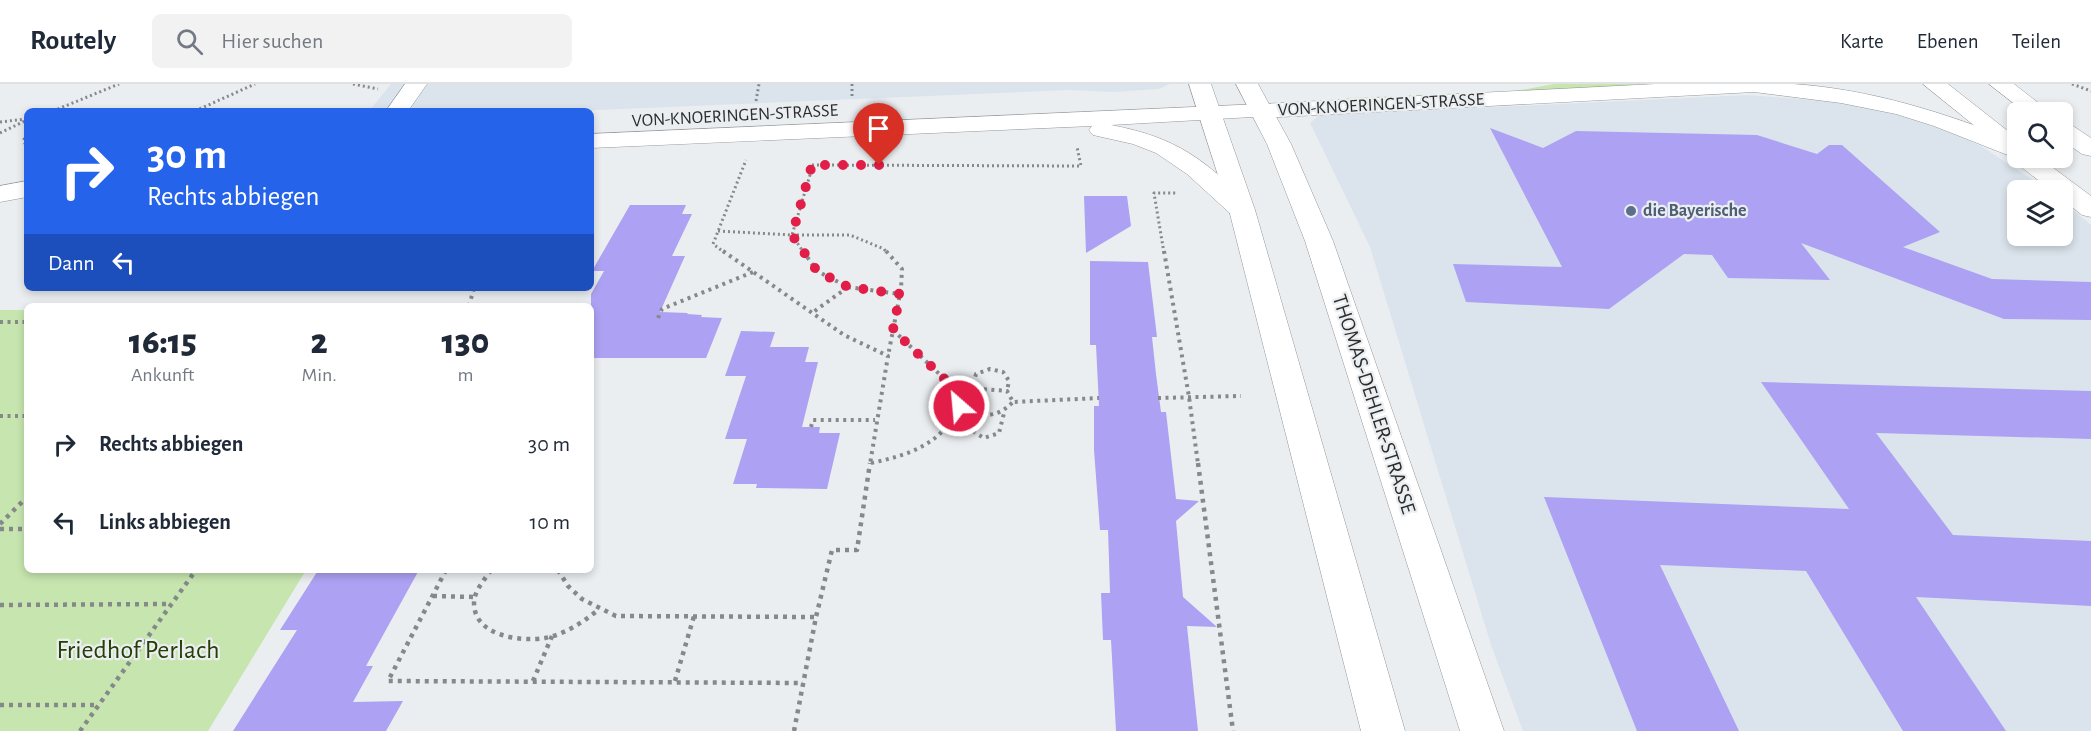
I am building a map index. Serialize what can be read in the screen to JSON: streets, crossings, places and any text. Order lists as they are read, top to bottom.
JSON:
{
  "streets": {
    "street": ["VON-KNOERINGEN-STRASSE", "THOMAS-DEHLER-STRASSE"]
  },
  "crossings": [
    ["VON-KNOERINGEN-STRASSE", "THOMAS-DEHLER-STRASSE"]
  ],
  "parks": ["Friedhof Perlach"],
  "places": ["die Bayerische"],
  "page": {
    "header": "Routely",
    "search": "Hier suchen",
    "nav": ["Karte", "Ebenen", "Teilen"],
    "turn": ["30 m", "Rechts abbiegen"],
    "then": "Dann",
    "eta": [
      "16:15",
      "Ankunft",
      "2",
      "Min.",
      "130",
      "m"
    ],
    "list": [
      {
        "name": "Rechts abbiegen",
        "value": "30 m"
      },
      {
        "name": "Links abbiegen",
        "value": "10 m"
      }
    ]
  }
}
